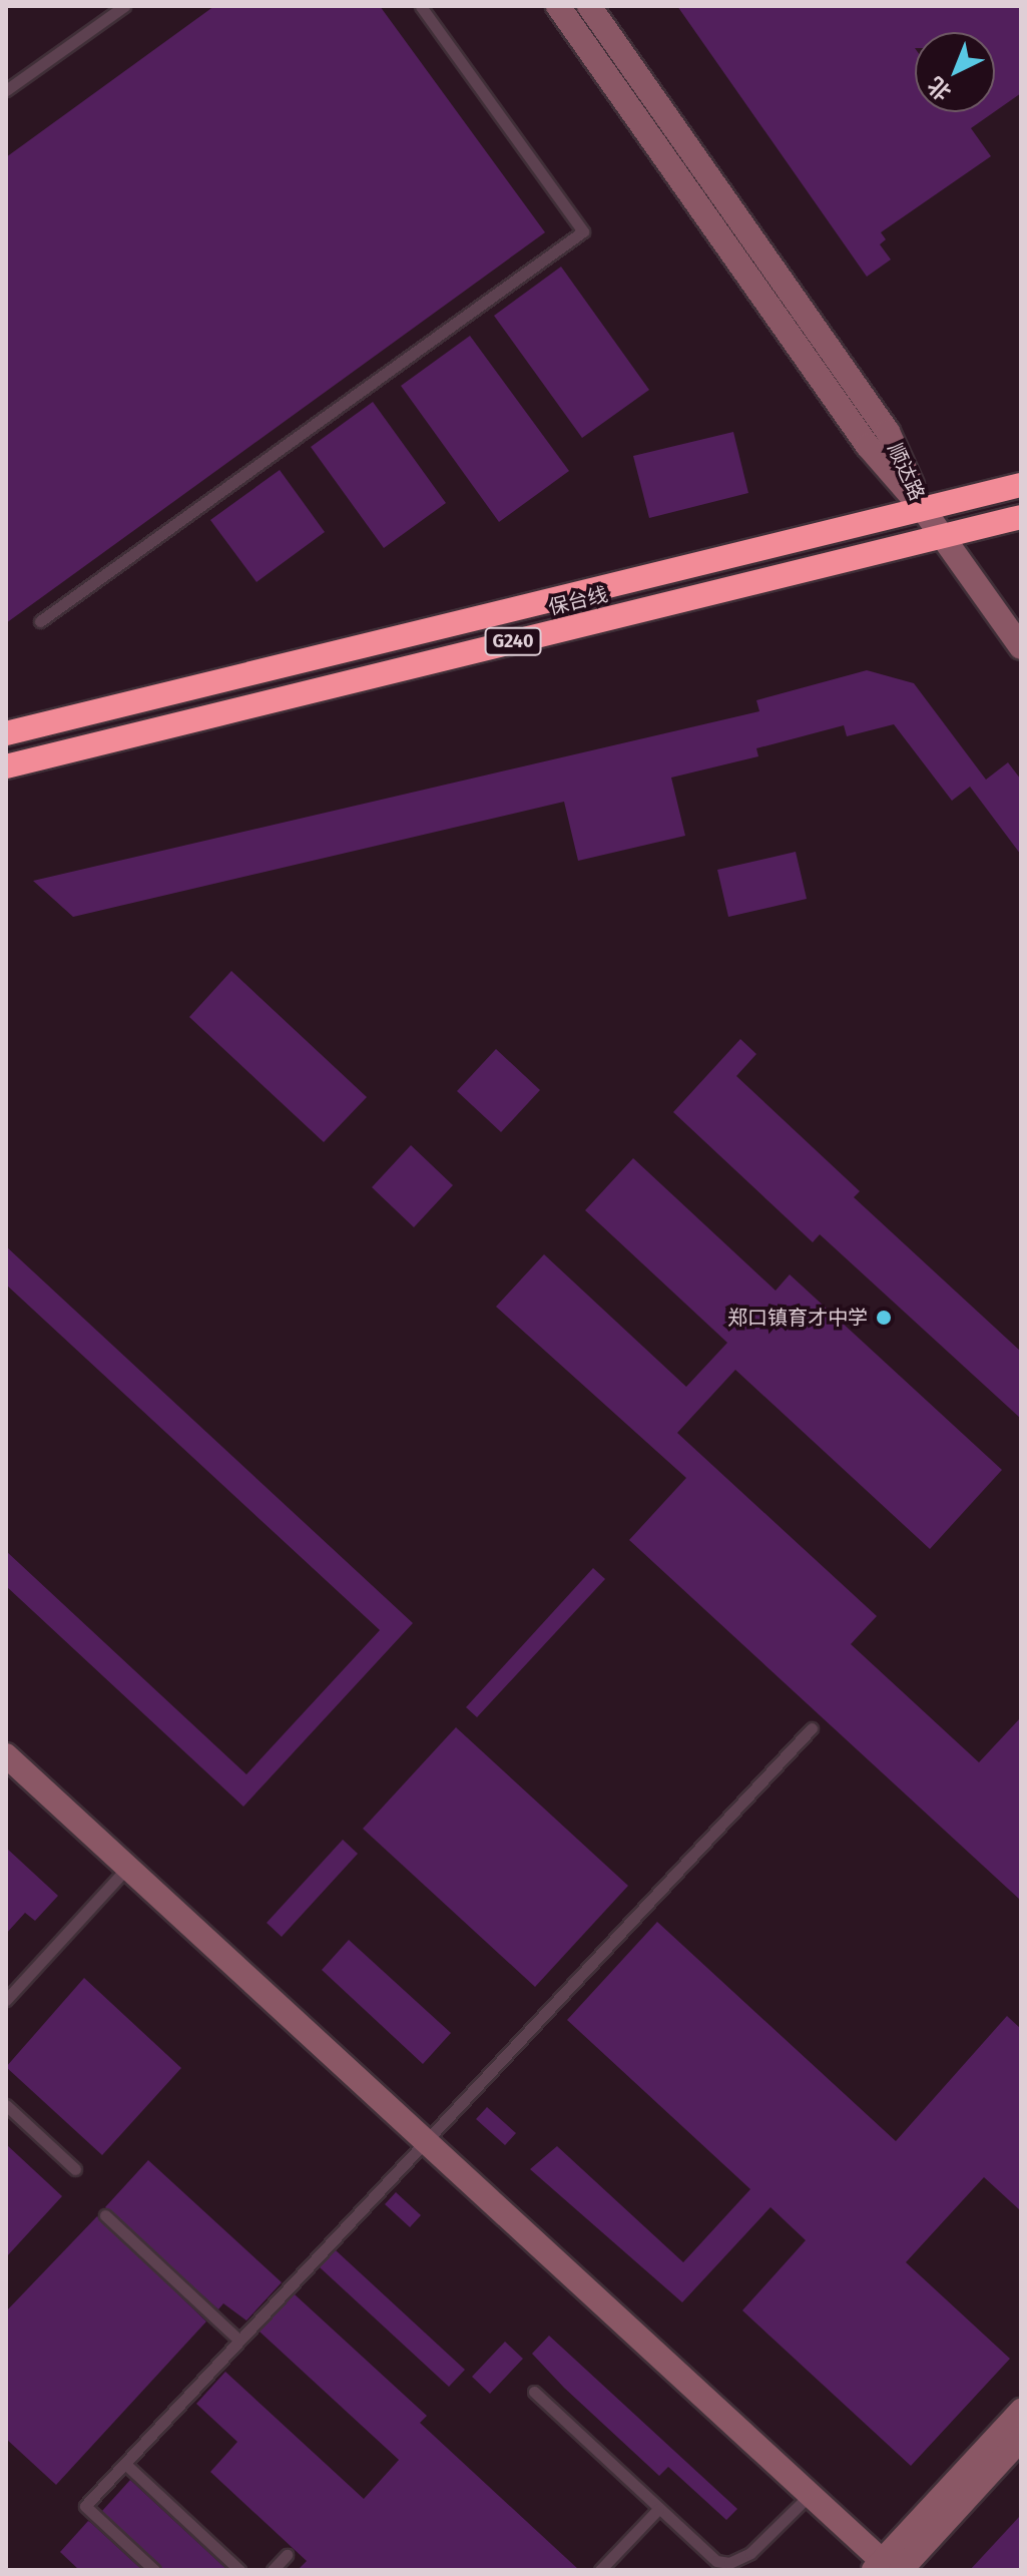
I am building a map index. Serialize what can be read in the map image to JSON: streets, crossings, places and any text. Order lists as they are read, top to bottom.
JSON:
{
  "streets": {
    "highway": ["保台线", "G240"],
    "street": ["顺达路"]
  },
  "crossings": [
    ["顺达路", "保台线"]
  ],
  "places": ["郑口镇育才中学"],
  "north": "bottom left"
}
